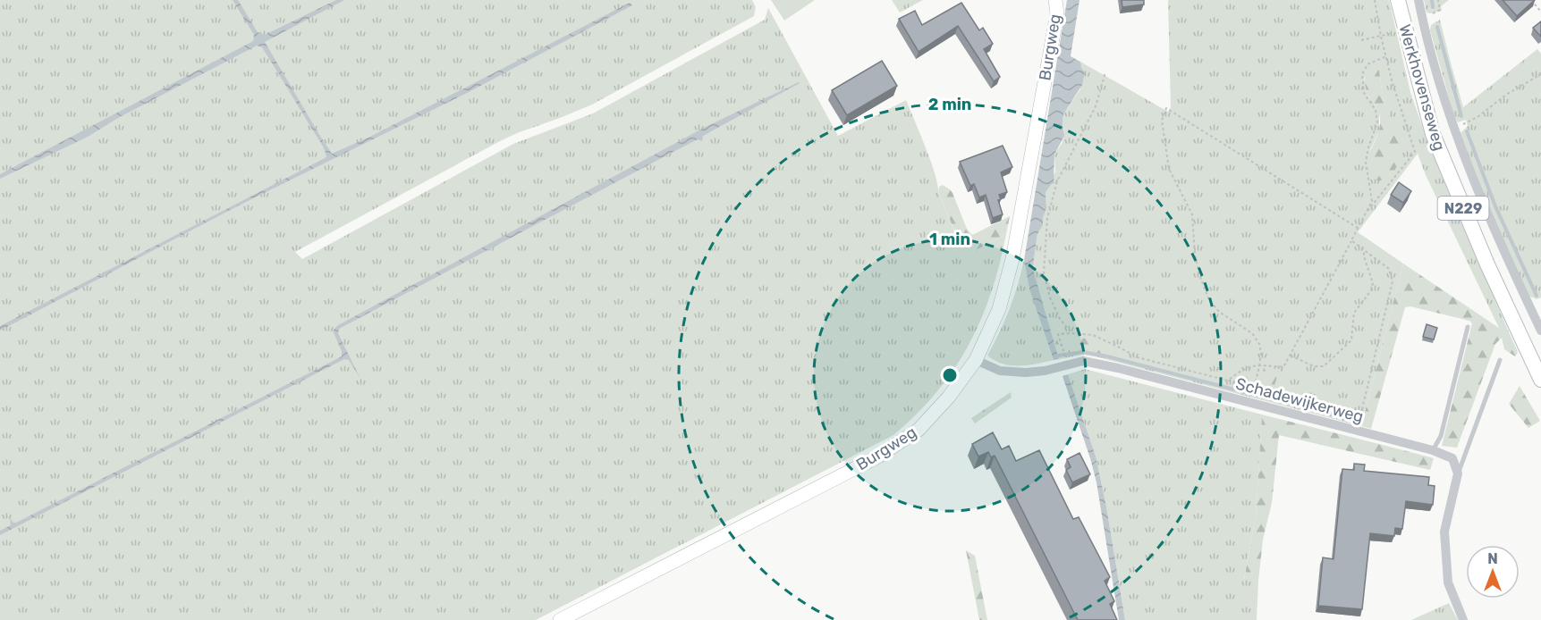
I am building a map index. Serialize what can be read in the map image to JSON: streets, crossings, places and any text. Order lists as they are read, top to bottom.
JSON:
{
  "streets": {
    "main road": ["Burgweg", "Werkhovenseweg", "N229"],
    "street": ["Schadewijkerweg"]
  },
  "crossings": [
    ["Burgweg", "Schadewijkerweg"]
  ],
  "north": "top",
  "rings": ["2 min", "1 min"]
}
